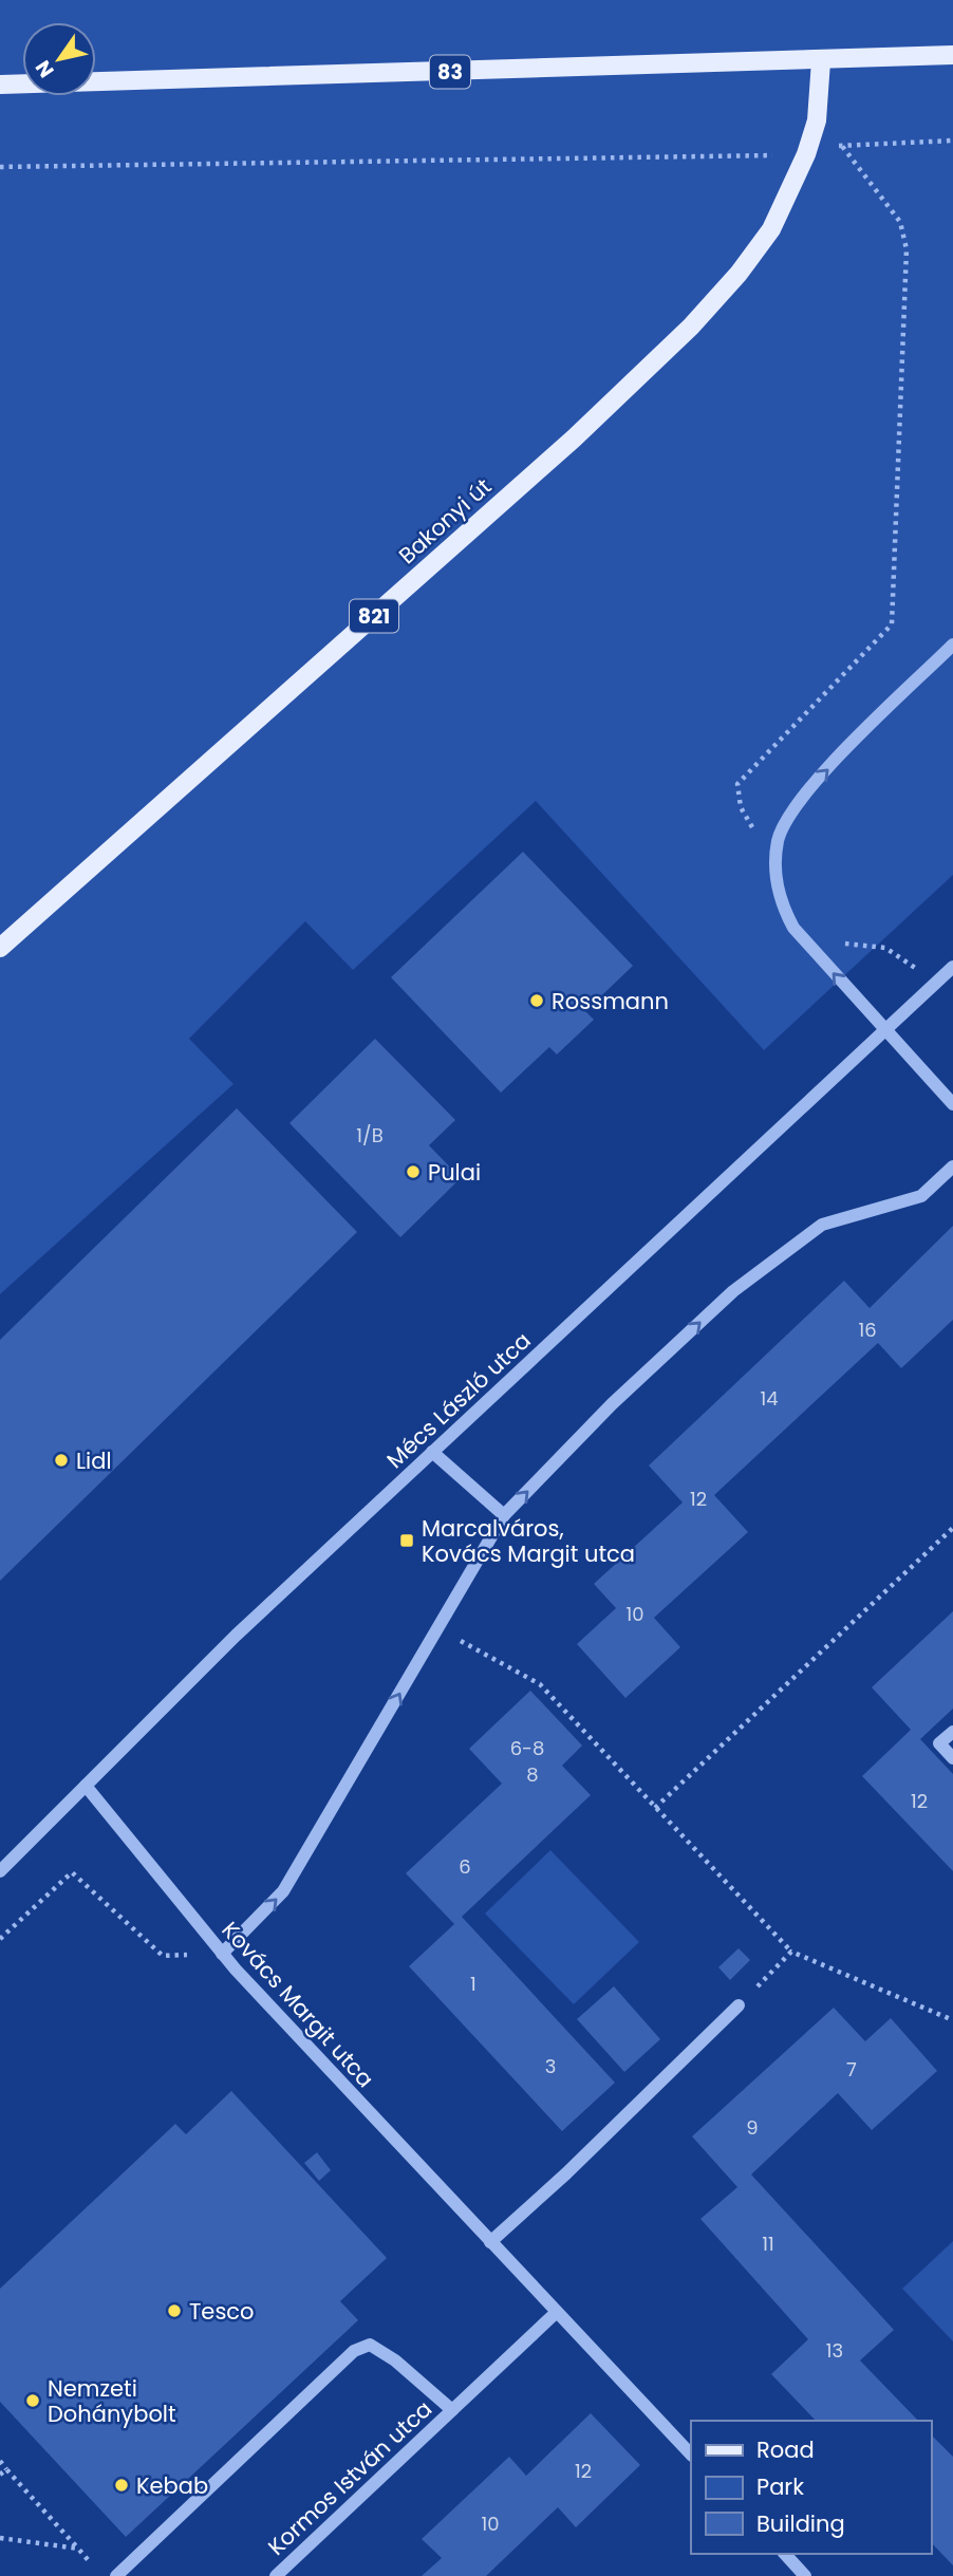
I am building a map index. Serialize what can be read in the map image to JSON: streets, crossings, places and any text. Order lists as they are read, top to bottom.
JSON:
{
  "streets": {
    "main road": ["83", "Bakonyi út", "821"],
    "street": ["Mécs László utca", "Kovács Margit utca", "Kormos István utca"]
  },
  "crossings": [
    ["83", "Bakonyi út"],
    ["Mécs László utca", "Kovács Margit utca"],
    ["Kovács Margit utca", "Kormos István utca"]
  ],
  "places": {
    "other": [
      "Rossmann",
      "Pulai",
      "Lidl",
      "Tesco",
      "Nemzeti Dohánybolt",
      "Kebab"
    ],
    "transit": ["Marcalváros, Kovács Margit utca"]
  },
  "house_numbers": [
    "1/B",
    "16",
    "14",
    "12",
    "10",
    "6-8",
    "8",
    "12",
    "6",
    "1",
    "3",
    "7",
    "9",
    "11",
    "13",
    "12",
    "10"
  ],
  "legend": ["Road", "Park", "Building"],
  "north": "bottom left"
}
